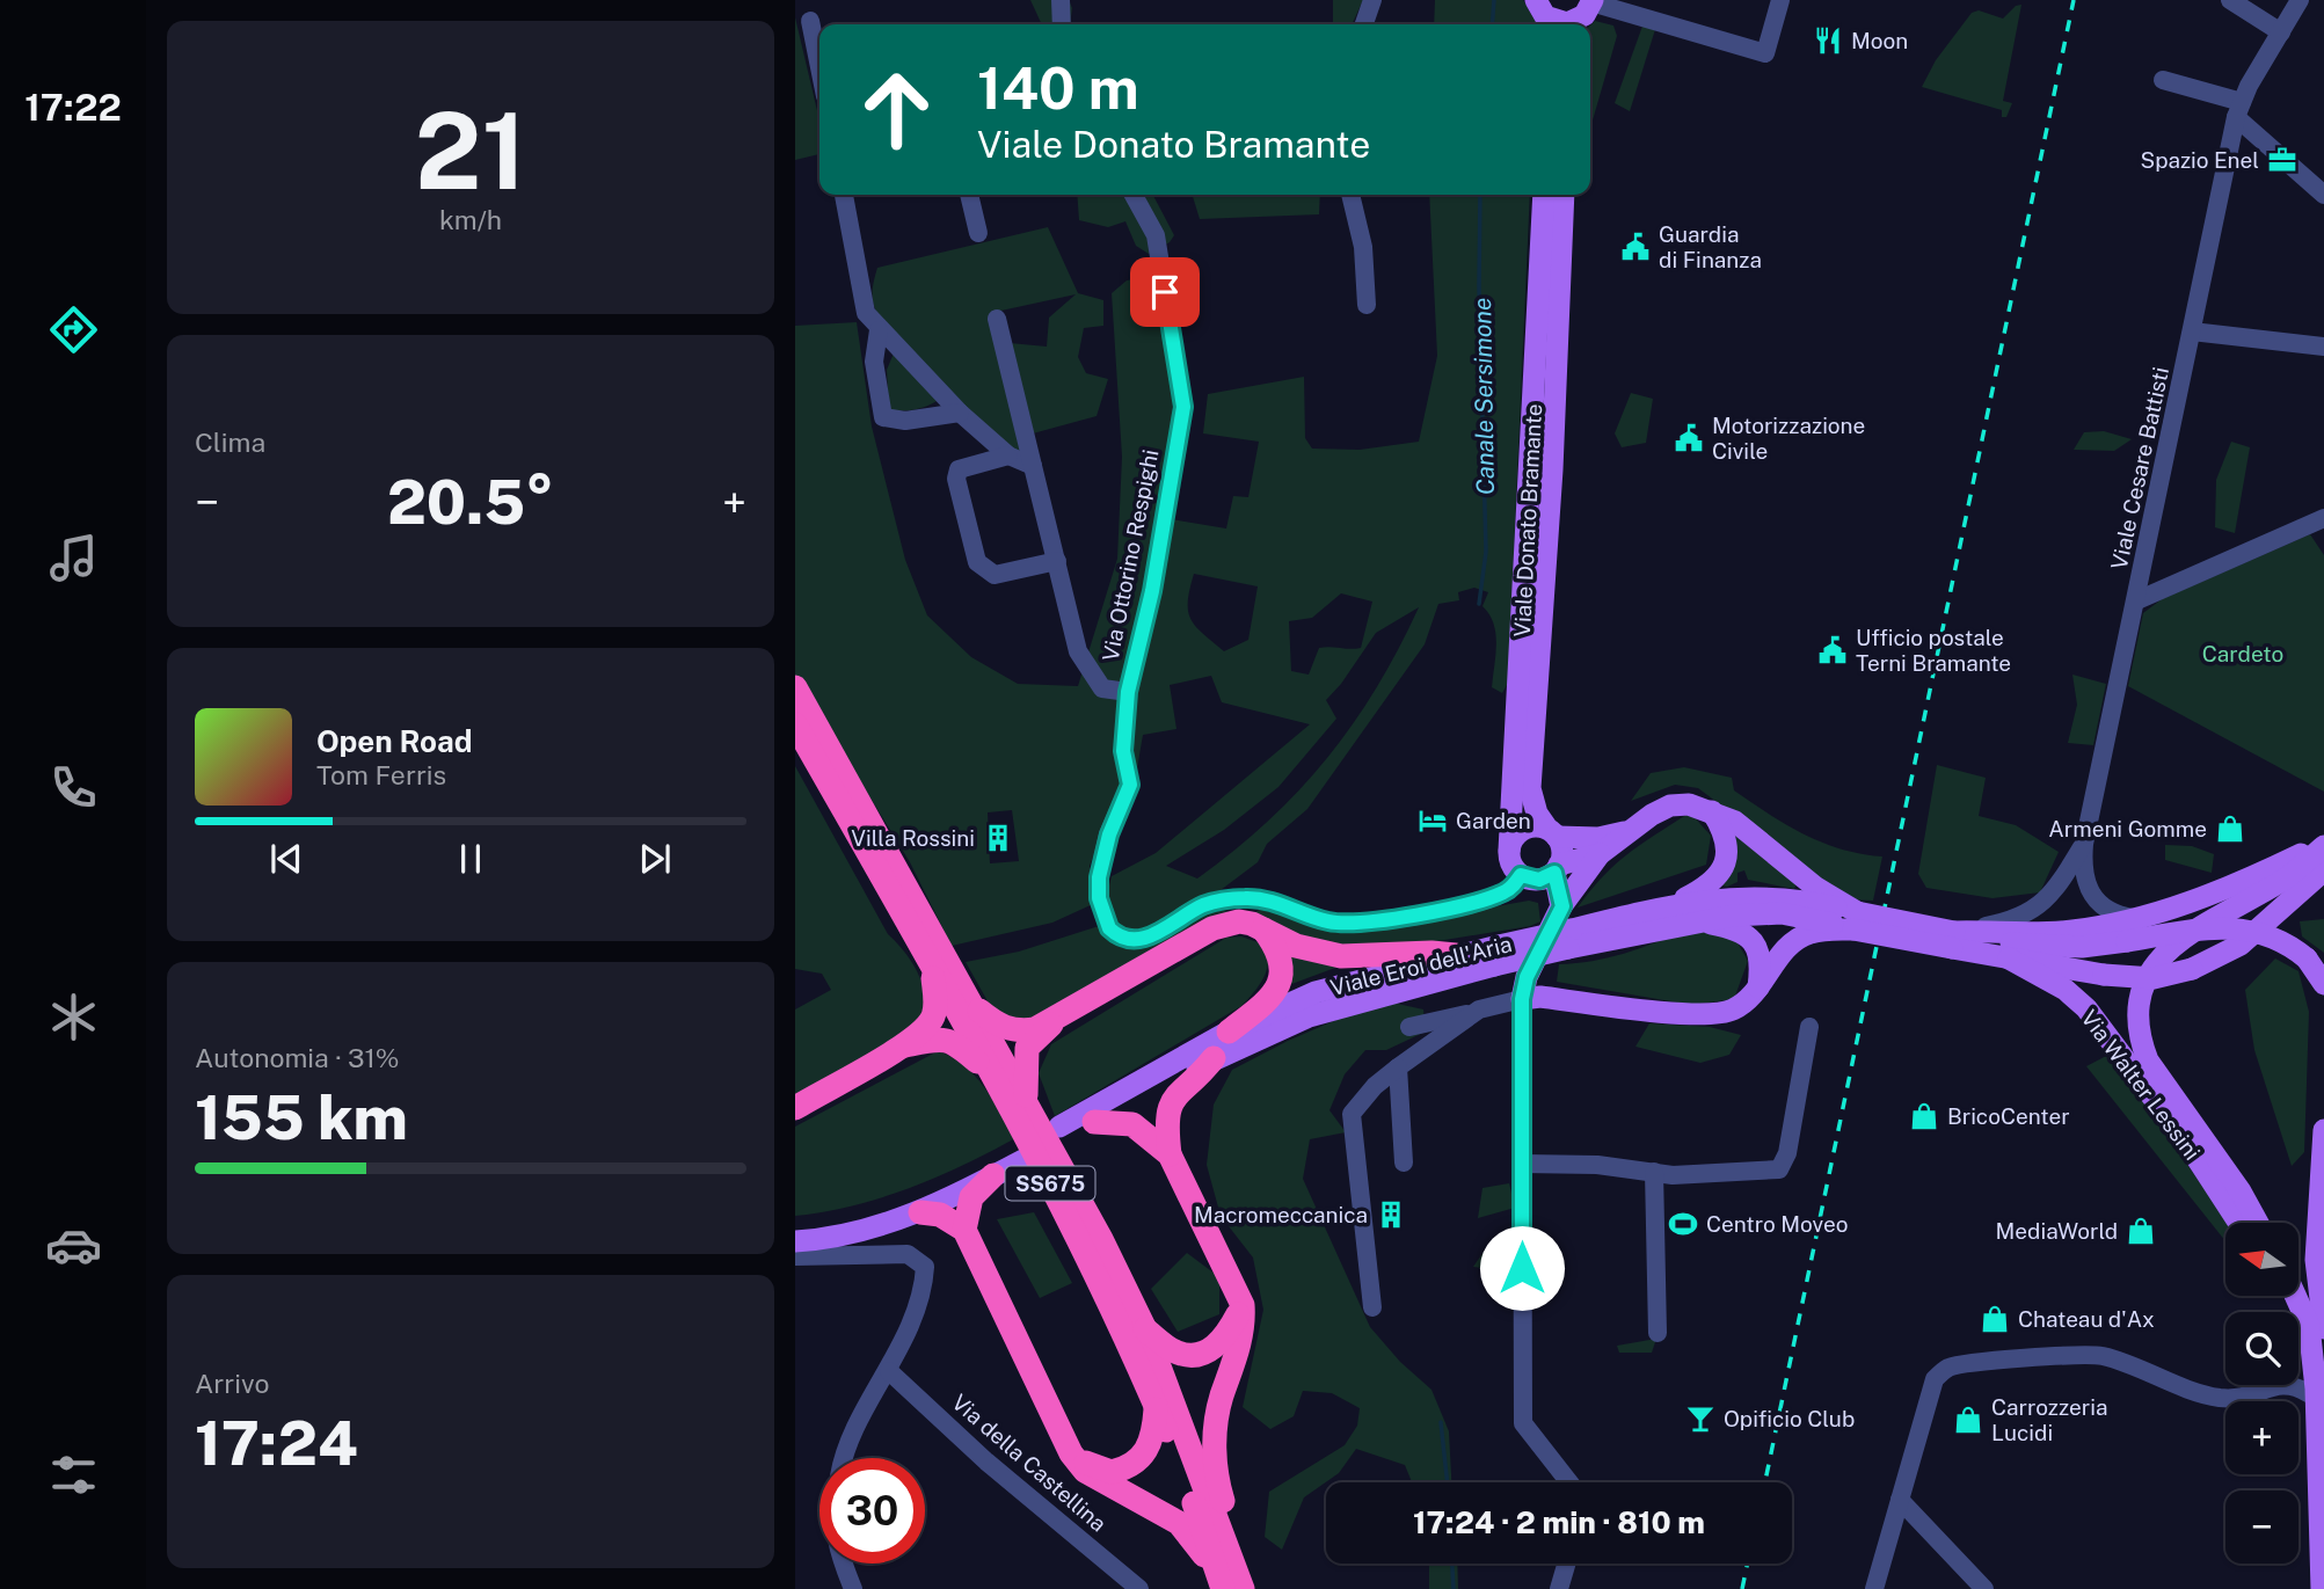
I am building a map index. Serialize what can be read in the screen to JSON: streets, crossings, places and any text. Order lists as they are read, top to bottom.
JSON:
{
  "streets": {
    "highway": ["SS675"],
    "main road": ["Viale Donato Bramante", "Viale Eroi dell'Aria", "Via Walter Lessini"],
    "street": ["Viale Cesare Battisti", "Via Ottorino Respighi", "Via della Castellina"]
  },
  "crossings": [
    ["Viale Cesare Battisti", "Viale Eroi dell'Aria"],
    ["Viale Cesare Battisti", "Via Walter Lessini"],
    ["Viale Donato Bramante", "Via Ottorino Respighi"],
    ["Viale Donato Bramante", "Viale Eroi dell'Aria"],
    ["Viale Eroi dell'Aria", "Via Walter Lessini"]
  ],
  "water": ["Canale Sersimone"],
  "parks": ["Cardeto"],
  "places": {
    "restaurant": ["Moon"],
    "office": ["Spazio Enel"],
    "public building": ["Guardia di Finanza", "Motorizzazione Civile", "Ufficio postale Terni Bramante"],
    "hotel": ["Garden"],
    "shop": [
      "Armeni Gomme",
      "BricoCenter",
      "MediaWorld",
      "Chateau d'Ax",
      "Carrozzeria Lucidi"
    ],
    "building": ["Villa Rossini", "Macromeccanica"],
    "sports": ["Centro Moveo"],
    "bar": ["Opificio Club"]
  },
  "north": "left",
  "page": {
    "tabs": "17:22",
    "tile": [
      ["21", "km/h"],
      "Clima",
      ["Autonomia · 31%", "155 km"],
      ["Arrivo", "17:24"]
    ],
    "turn": ["140 m", "Viale Donato Bramante"],
    "heat": ["−", "20.5°", "+"],
    "song": ["Open Road", "Tom Ferris"],
    "map_buttons": ["+", "−"],
    "limit": "30",
    "trip": "17:24 · 2 min · 810 m"
  }
}
